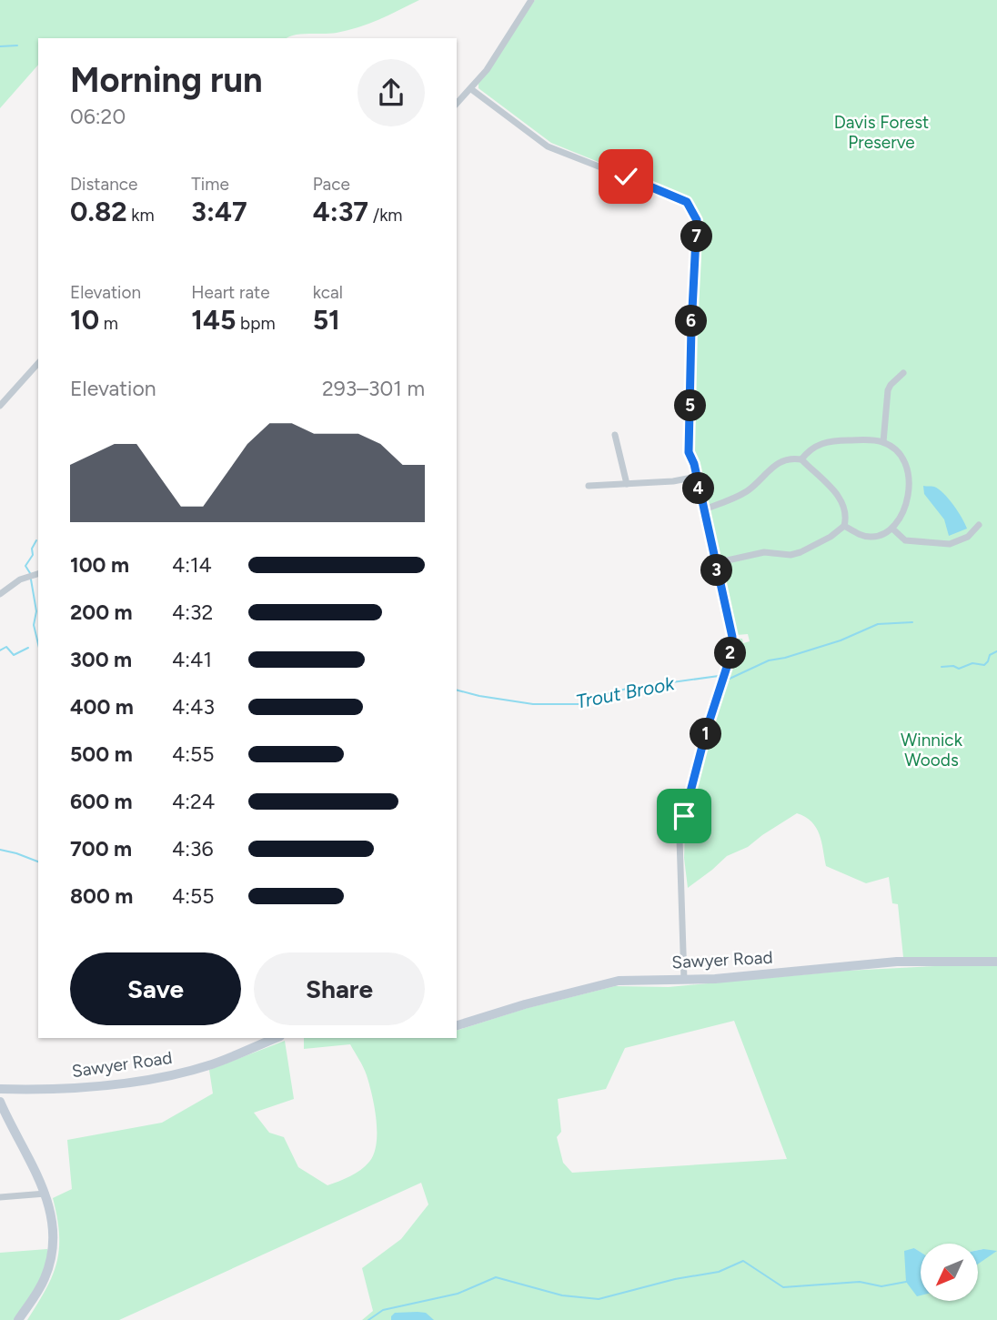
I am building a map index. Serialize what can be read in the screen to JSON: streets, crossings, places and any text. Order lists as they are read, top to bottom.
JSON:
{
  "streets": {
    "street": ["Sawyer Road"]
  },
  "water": ["Trout Brook"],
  "parks": ["Davis Forest Preserve", "Winnick Woods"],
  "north": "bottom left",
  "page": {
    "heading": ["Morning run", "06:20"],
    "stats": [
      ["Distance", "0.82 km"],
      ["Time", "3:47"],
      ["Pace", "4:37 /km"],
      ["Elevation", "10 m"],
      ["Heart rate", "145 bpm"],
      ["kcal", "51"]
    ],
    "pins": [
      "7",
      "6",
      "5",
      "4",
      "3",
      "2",
      "1"
    ],
    "chart": ["Elevation", "293–301 m"],
    "list": [
      {
        "name": "100 m",
        "note": "4:14"
      },
      {
        "name": "200 m",
        "note": "4:32"
      },
      {
        "name": "300 m",
        "note": "4:41"
      },
      {
        "name": "400 m",
        "note": "4:43"
      },
      {
        "name": "500 m",
        "note": "4:55"
      },
      {
        "name": "600 m",
        "note": "4:24"
      },
      {
        "name": "700 m",
        "note": "4:36"
      },
      {
        "name": "800 m",
        "note": "4:55"
      }
    ],
    "buttons": ["Save", "Share"]
  }
}
